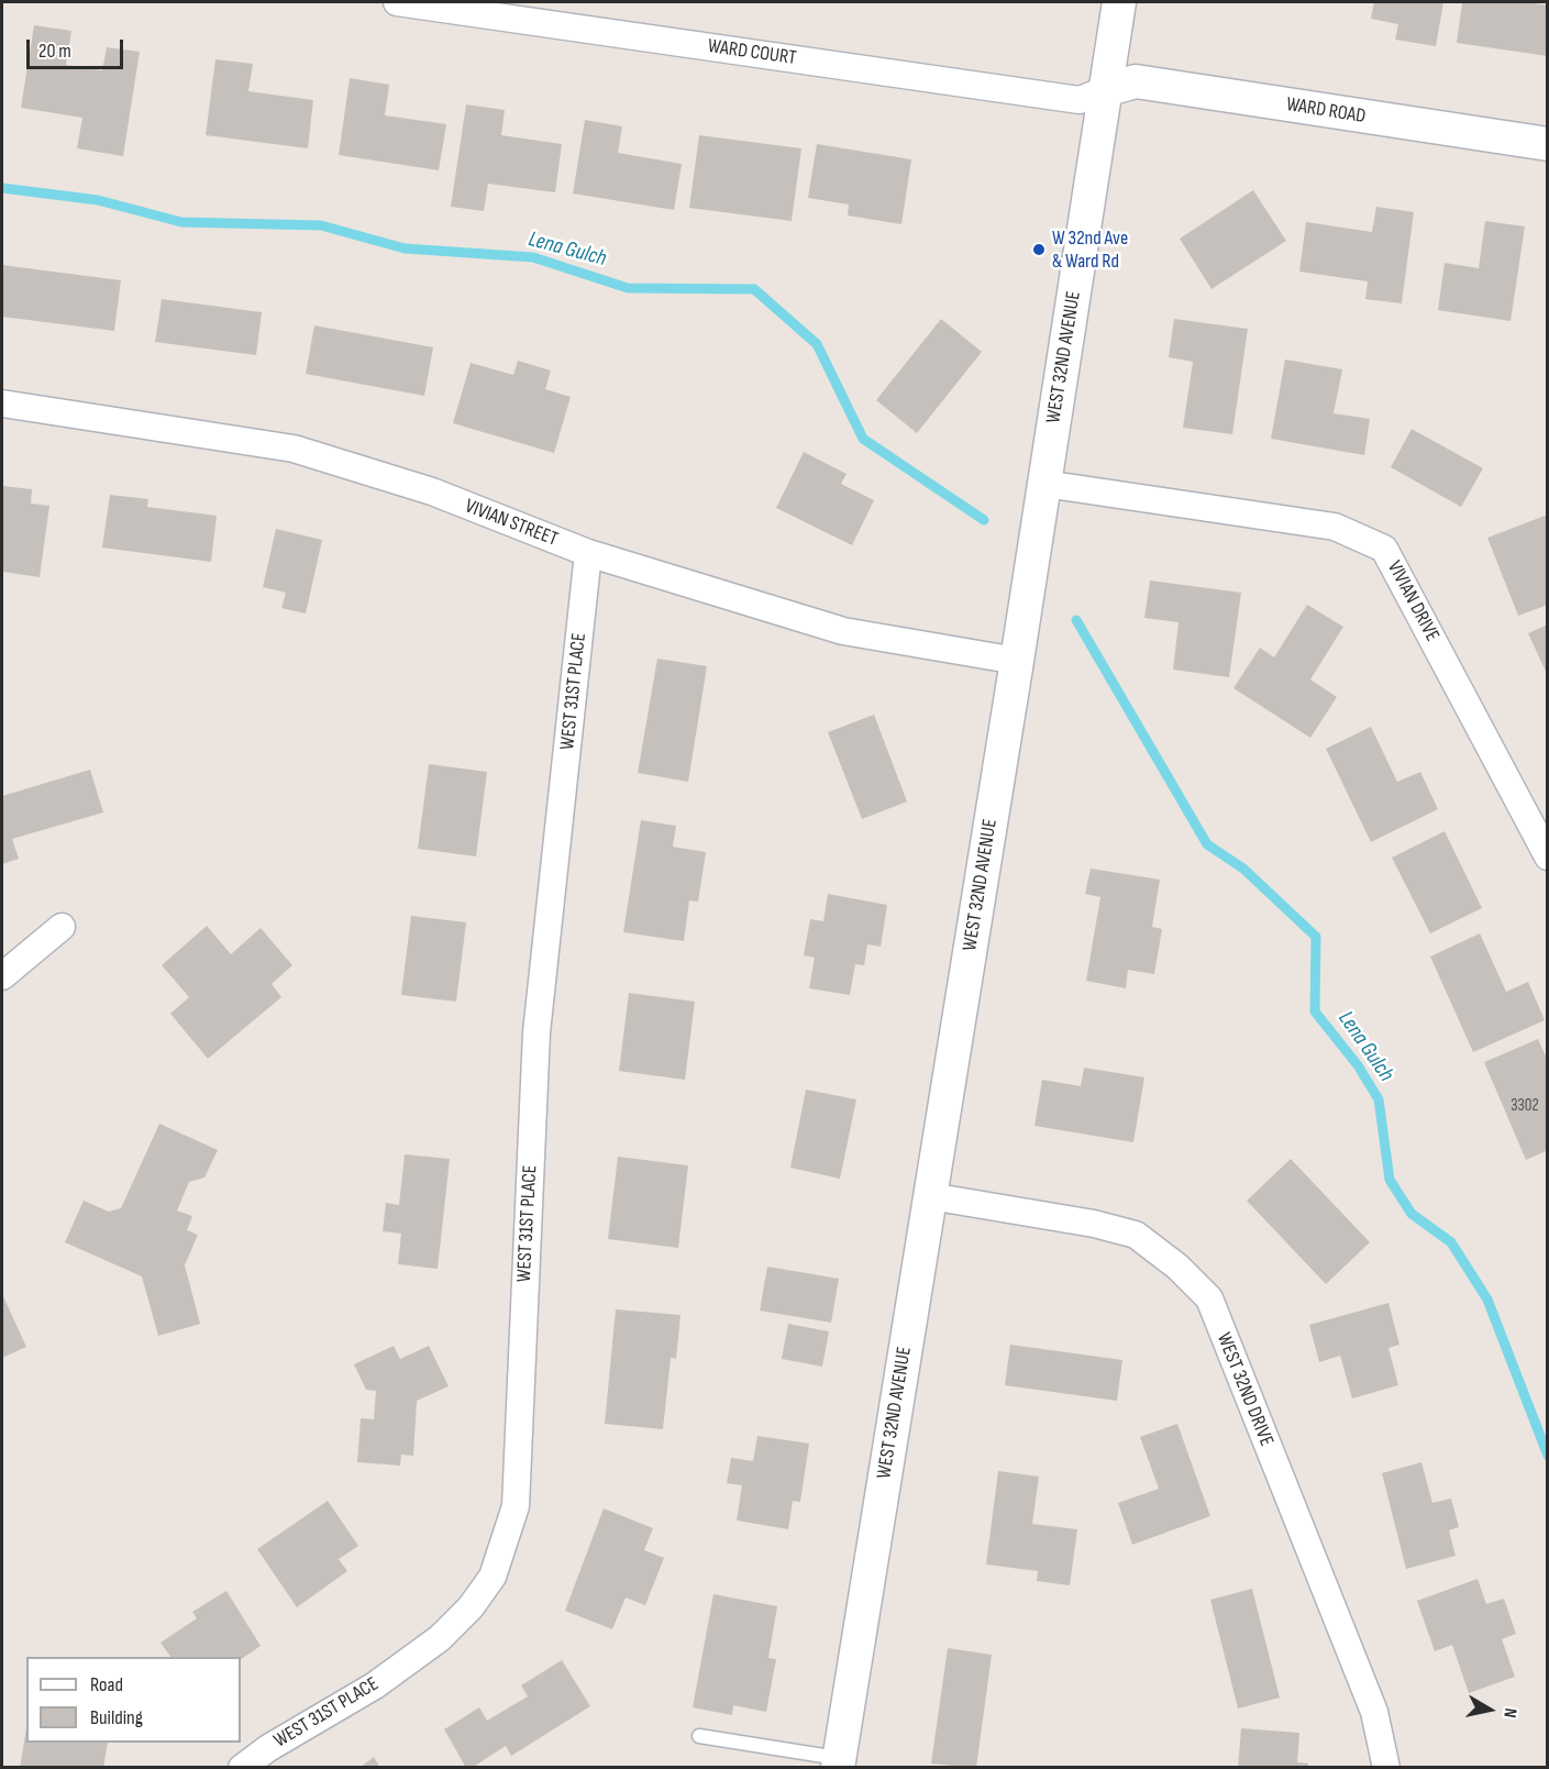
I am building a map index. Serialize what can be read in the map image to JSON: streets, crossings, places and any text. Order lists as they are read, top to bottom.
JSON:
{
  "streets": {
    "street": [
      "WARD COURT",
      "WARD ROAD",
      "WEST 32ND AVENUE",
      "VIVIAN STREET",
      "VIVIAN DRIVE",
      "WEST 31ST PLACE",
      "WEST 32ND DRIVE"
    ]
  },
  "crossings": [
    ["WARD COURT", "WARD ROAD"],
    ["WARD COURT", "WEST 32ND AVENUE"],
    ["WARD ROAD", "WEST 32ND AVENUE"],
    ["WEST 32ND AVENUE", "VIVIAN STREET"],
    ["WEST 32ND AVENUE", "VIVIAN DRIVE"],
    ["WEST 32ND AVENUE", "WEST 32ND DRIVE"],
    ["VIVIAN STREET", "WEST 31ST PLACE"]
  ],
  "water": ["Lena Gulch"],
  "places": ["W 32nd Ave & Ward Rd"],
  "house_numbers": ["3302"],
  "legend": ["Road", "Building"],
  "scale_bar": "20 m",
  "north": "right"
}
